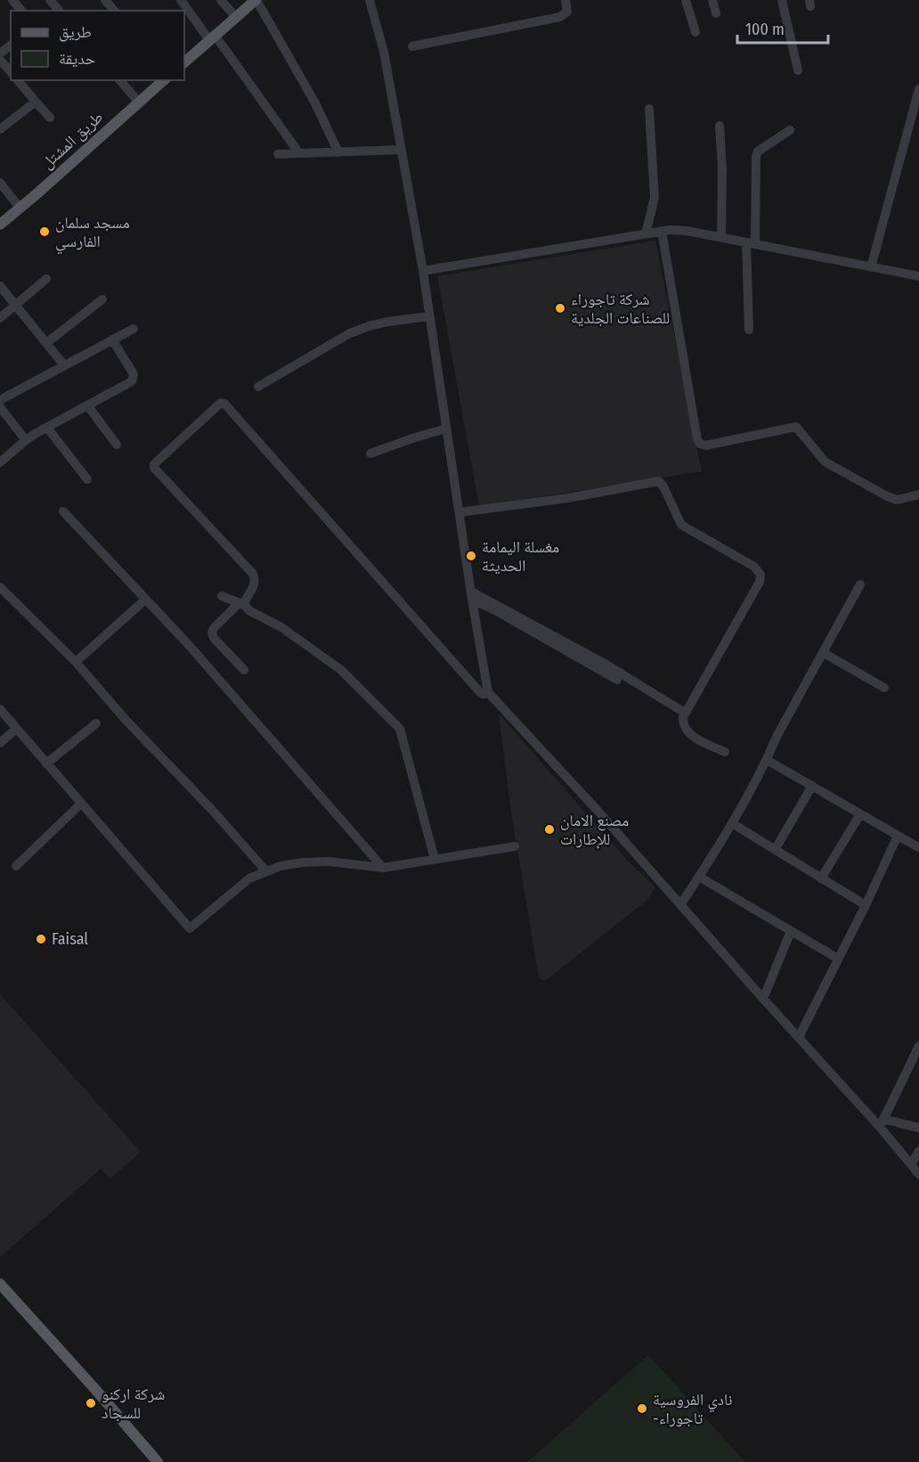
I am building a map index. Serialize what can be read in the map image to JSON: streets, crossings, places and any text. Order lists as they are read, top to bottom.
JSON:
{
  "streets": {
    "main road": ["طريق المشتل"]
  },
  "places": [
    "مسجد سلمان الفارسي",
    "شركة تاجوراء للصناعات الجلدية",
    "مغسلة اليمامة الحديثة",
    "مصنع الامان للإطارات",
    "Faisal",
    "شركة اركنو للسجاد",
    "نادي الفروسية -تاجوراء"
  ],
  "legend": ["طريق", "حديقة"],
  "scale_bar": "100 m"
}
